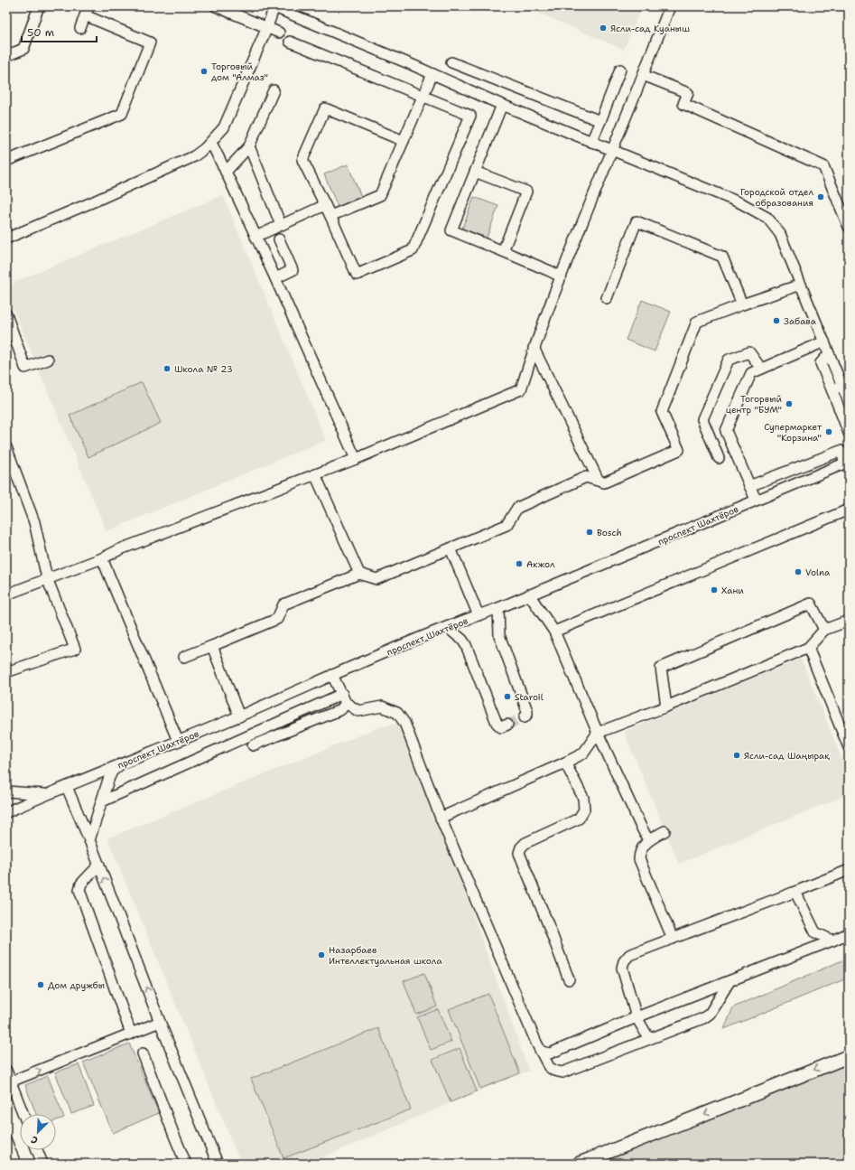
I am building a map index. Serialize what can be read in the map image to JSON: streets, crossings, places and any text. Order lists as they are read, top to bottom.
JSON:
{
  "streets": {
    "street": ["проспект Шахтёров"]
  },
  "places": [
    "Ясли-сад Куаныш",
    "Торговый дом \"Алмаз\"",
    "Городской отдел образования",
    "Забава",
    "Школа № 23",
    "Тогорвый центр \"БУМ\"",
    "Супермаркет \"Корзина\"",
    "Bosch",
    "Акжол",
    "Volna",
    "Хани",
    "Staroil",
    "Ясли-сад Шаңырақ",
    "Назарбаев Интеллектуальная школа",
    "Дом дружбы"
  ],
  "scale_bar": "50 m",
  "north": "bottom left"
}
